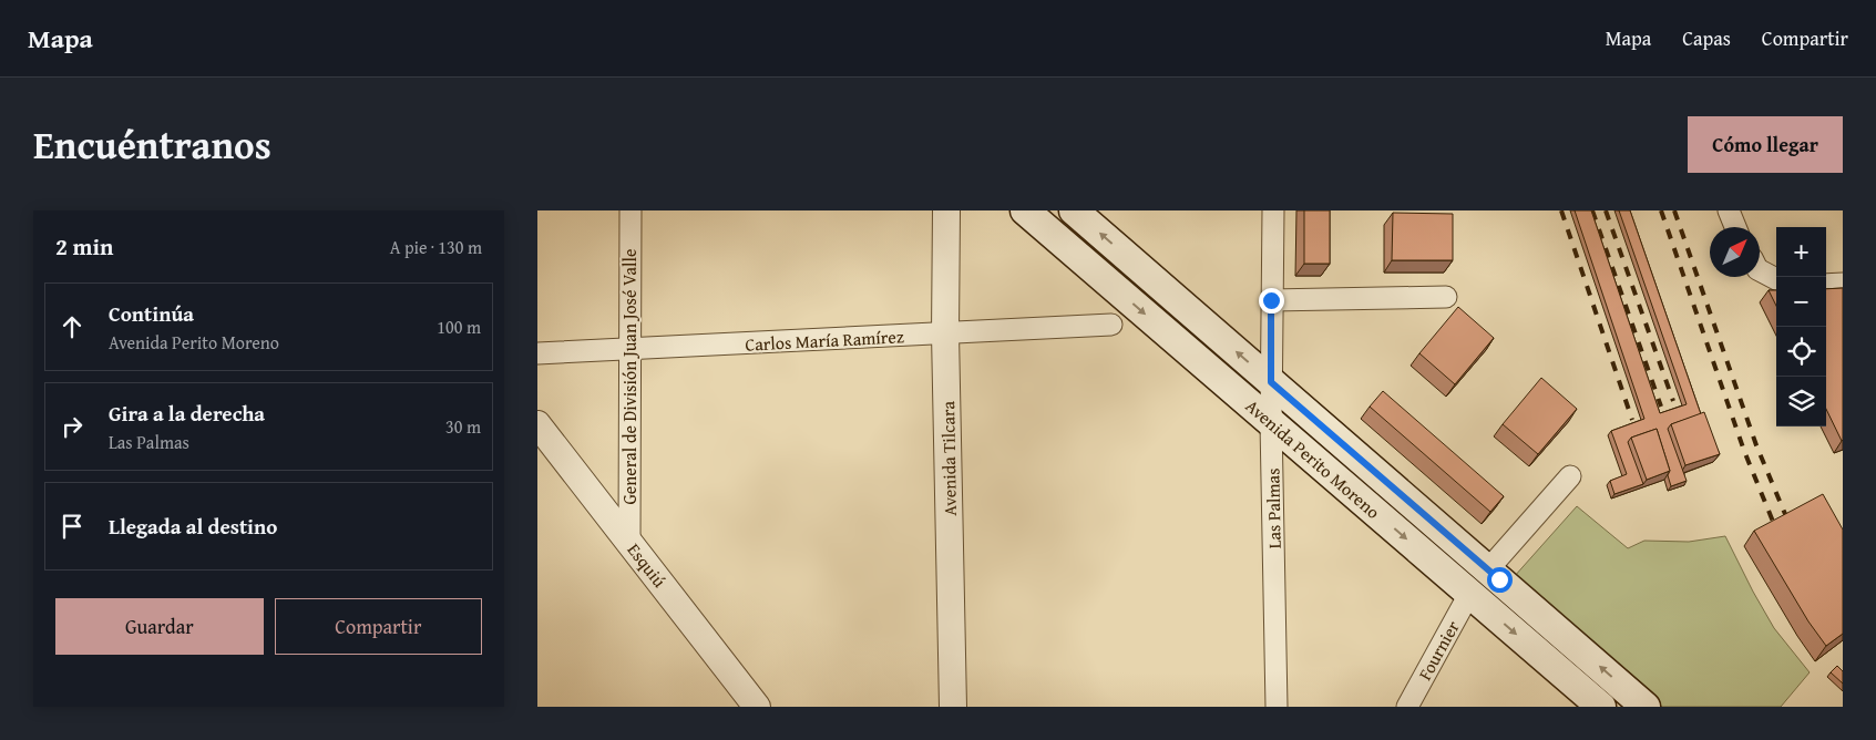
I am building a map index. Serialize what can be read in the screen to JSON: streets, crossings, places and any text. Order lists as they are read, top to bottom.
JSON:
{
  "streets": {
    "main road": ["Avenida Perito Moreno"],
    "street": [
      "Carlos María Ramírez",
      "General de División Juan José Valle",
      "Avenida Tilcara",
      "Las Palmas",
      "Esquiú",
      "Fournier"
    ]
  },
  "crossings": [
    ["Carlos María Ramírez", "General de División Juan José Valle"],
    ["Carlos María Ramírez", "Avenida Tilcara"],
    ["General de División Juan José Valle", "Esquiú"],
    ["Avenida Perito Moreno", "Las Palmas"],
    ["Avenida Perito Moreno", "Fournier"]
  ],
  "north": "top right",
  "page": {
    "header": "Mapa",
    "nav": ["Mapa", "Capas", "Compartir"],
    "title": "Encuéntranos",
    "buttons": [
      "Cómo llegar",
      ["Guardar", "Compartir"]
    ],
    "heading": ["2 min", "A pie · 130 m"],
    "map_buttons": ["+", "−"],
    "list": [
      ["Continúa", "Avenida Perito Moreno", "100 m"],
      ["Gira a la derecha", "Las Palmas", "30 m"],
      "Llegada al destino"
    ]
  }
}
